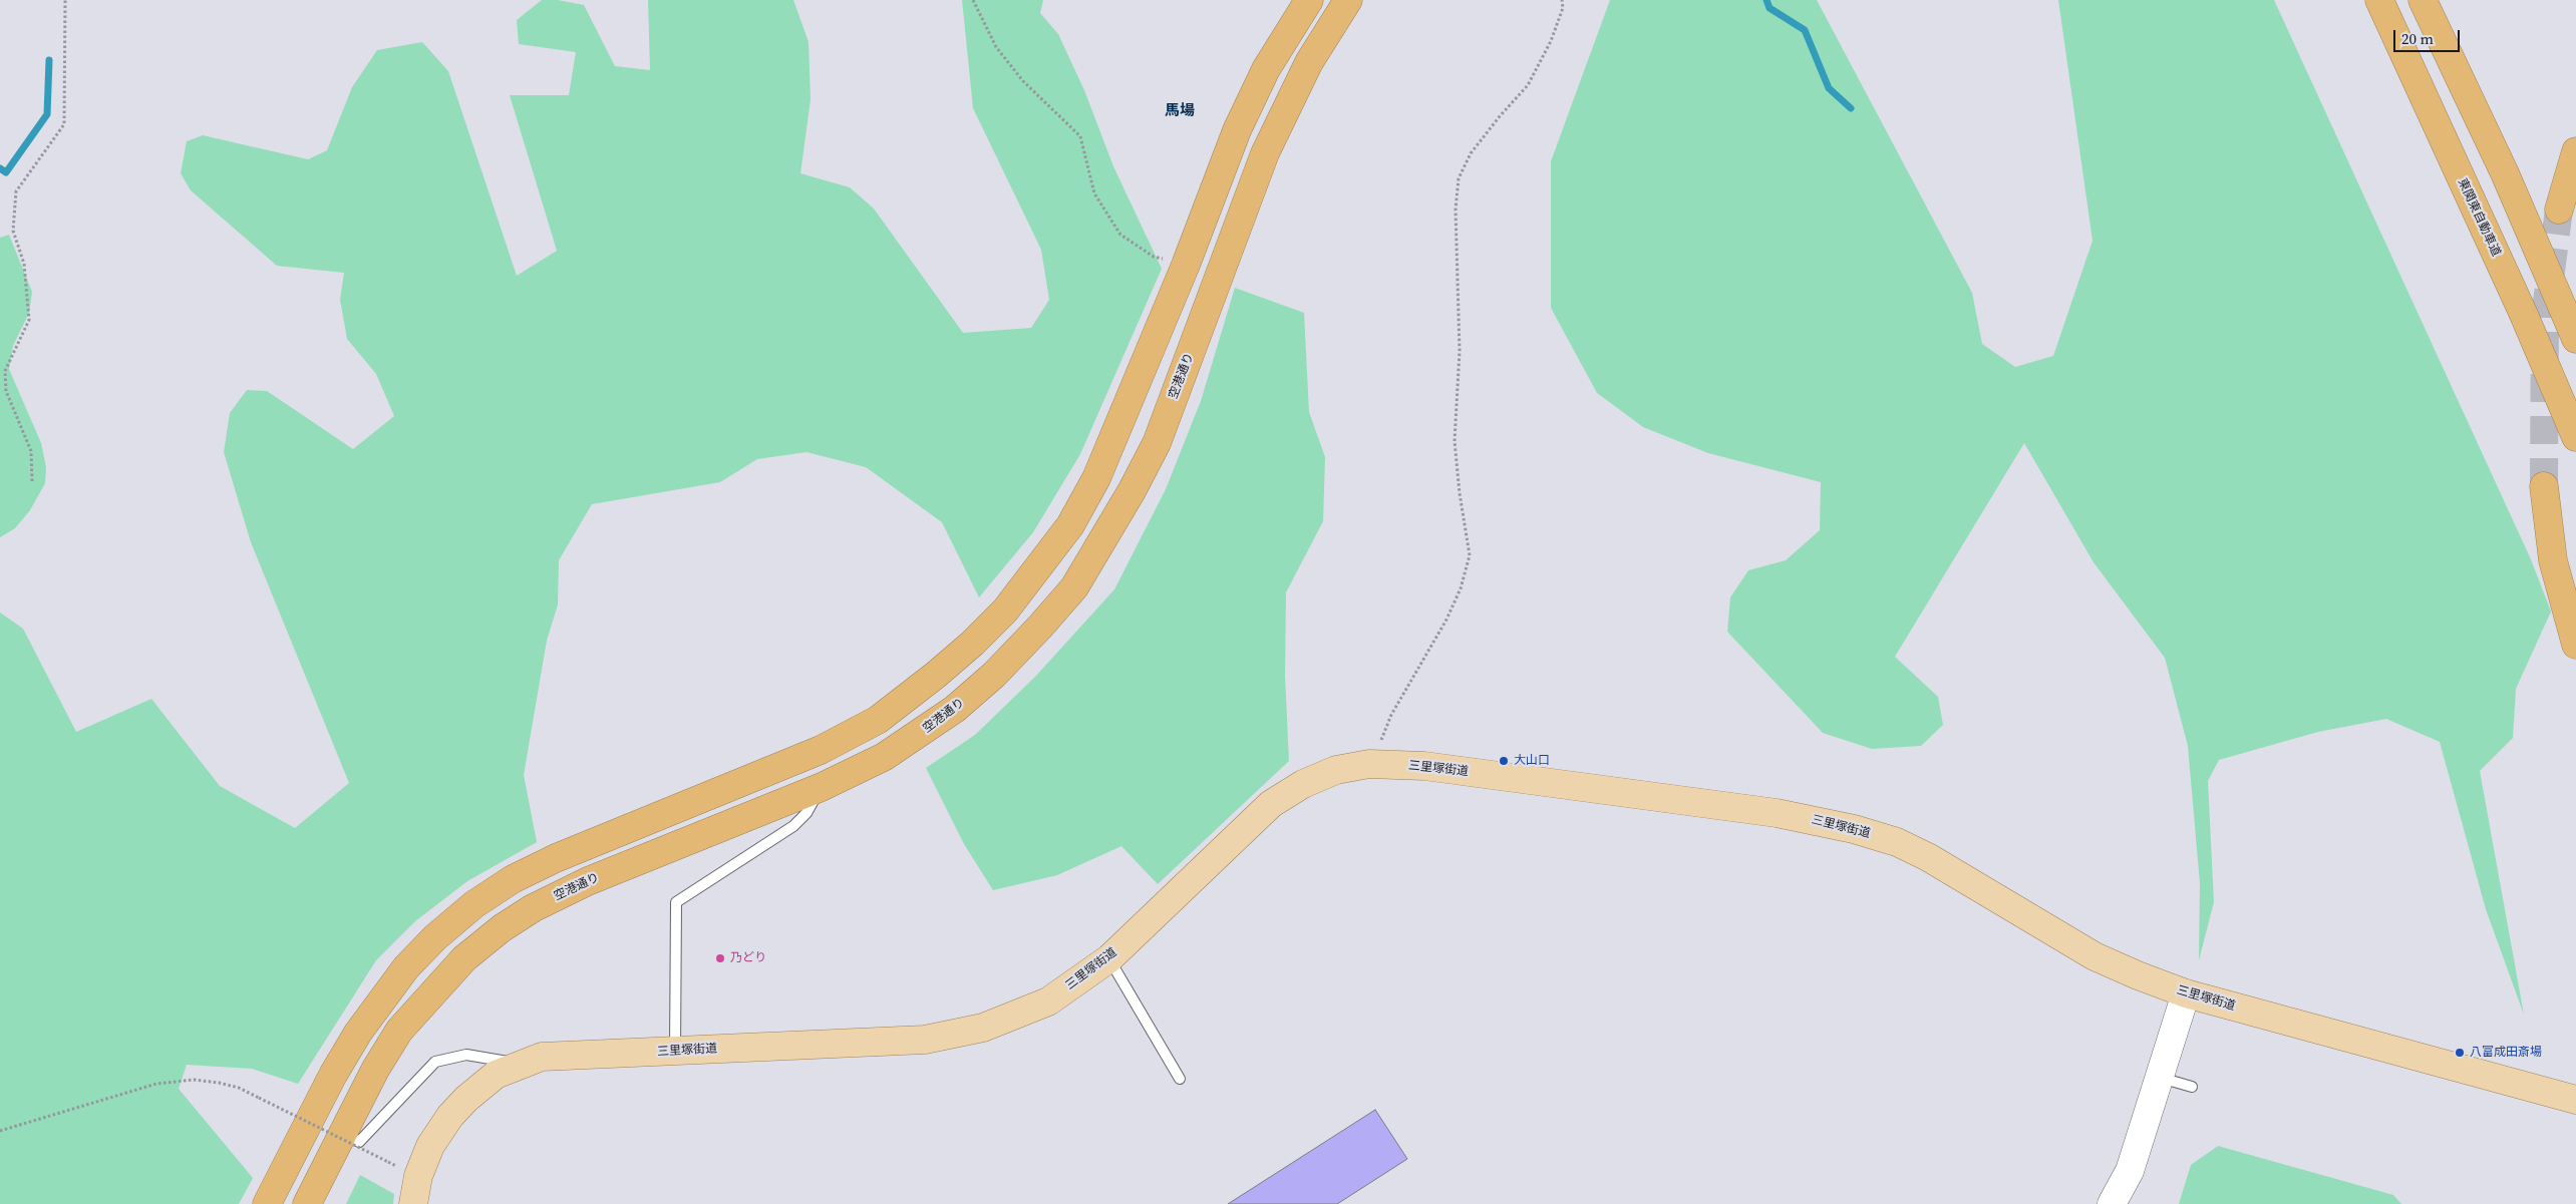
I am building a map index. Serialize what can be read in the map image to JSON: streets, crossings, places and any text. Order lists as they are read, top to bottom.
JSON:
{
  "streets": {
    "highway": ["東関東自動車道", "空港通り"],
    "main road": ["三里塚街道"]
  },
  "districts": ["馬場"],
  "places": ["大山口", "乃どり", "八富成田斎場"],
  "scale_bar": "20 m"
}
